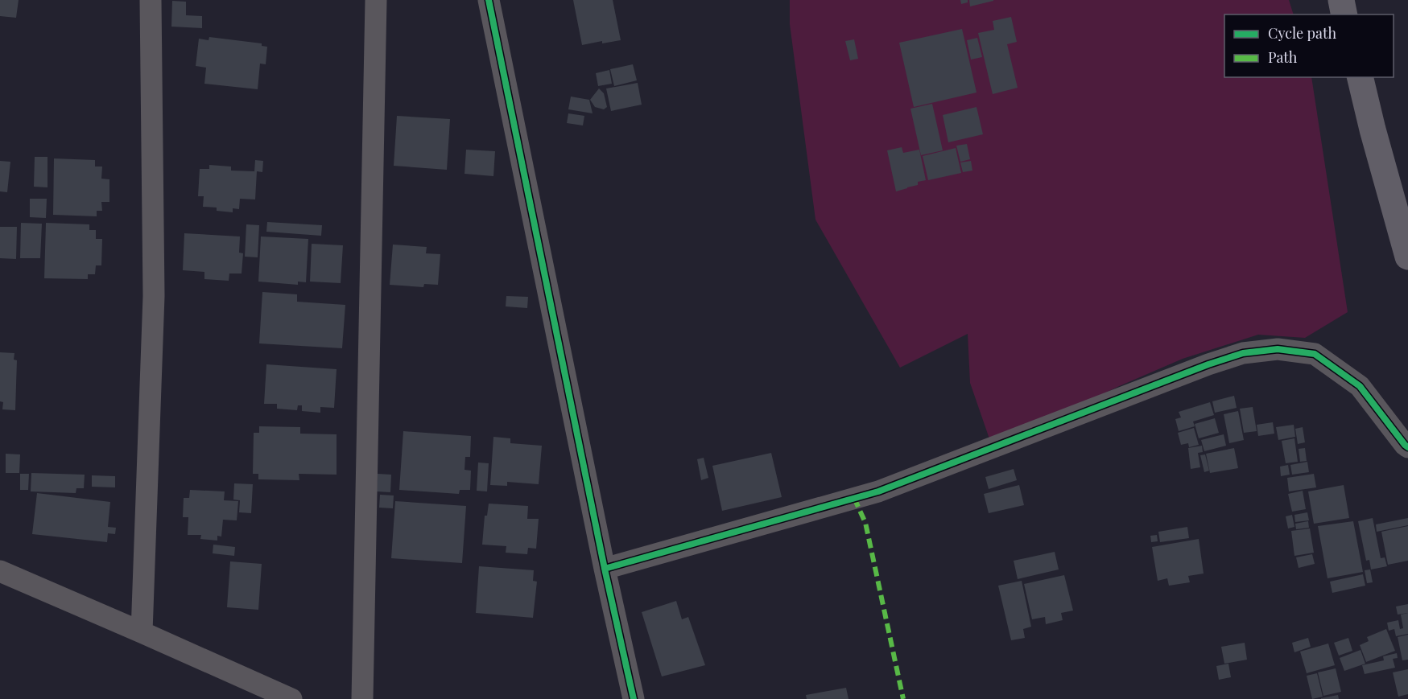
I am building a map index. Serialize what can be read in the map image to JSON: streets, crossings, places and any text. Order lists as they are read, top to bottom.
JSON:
{
  "legend": ["Cycle path", "Path"]
}
